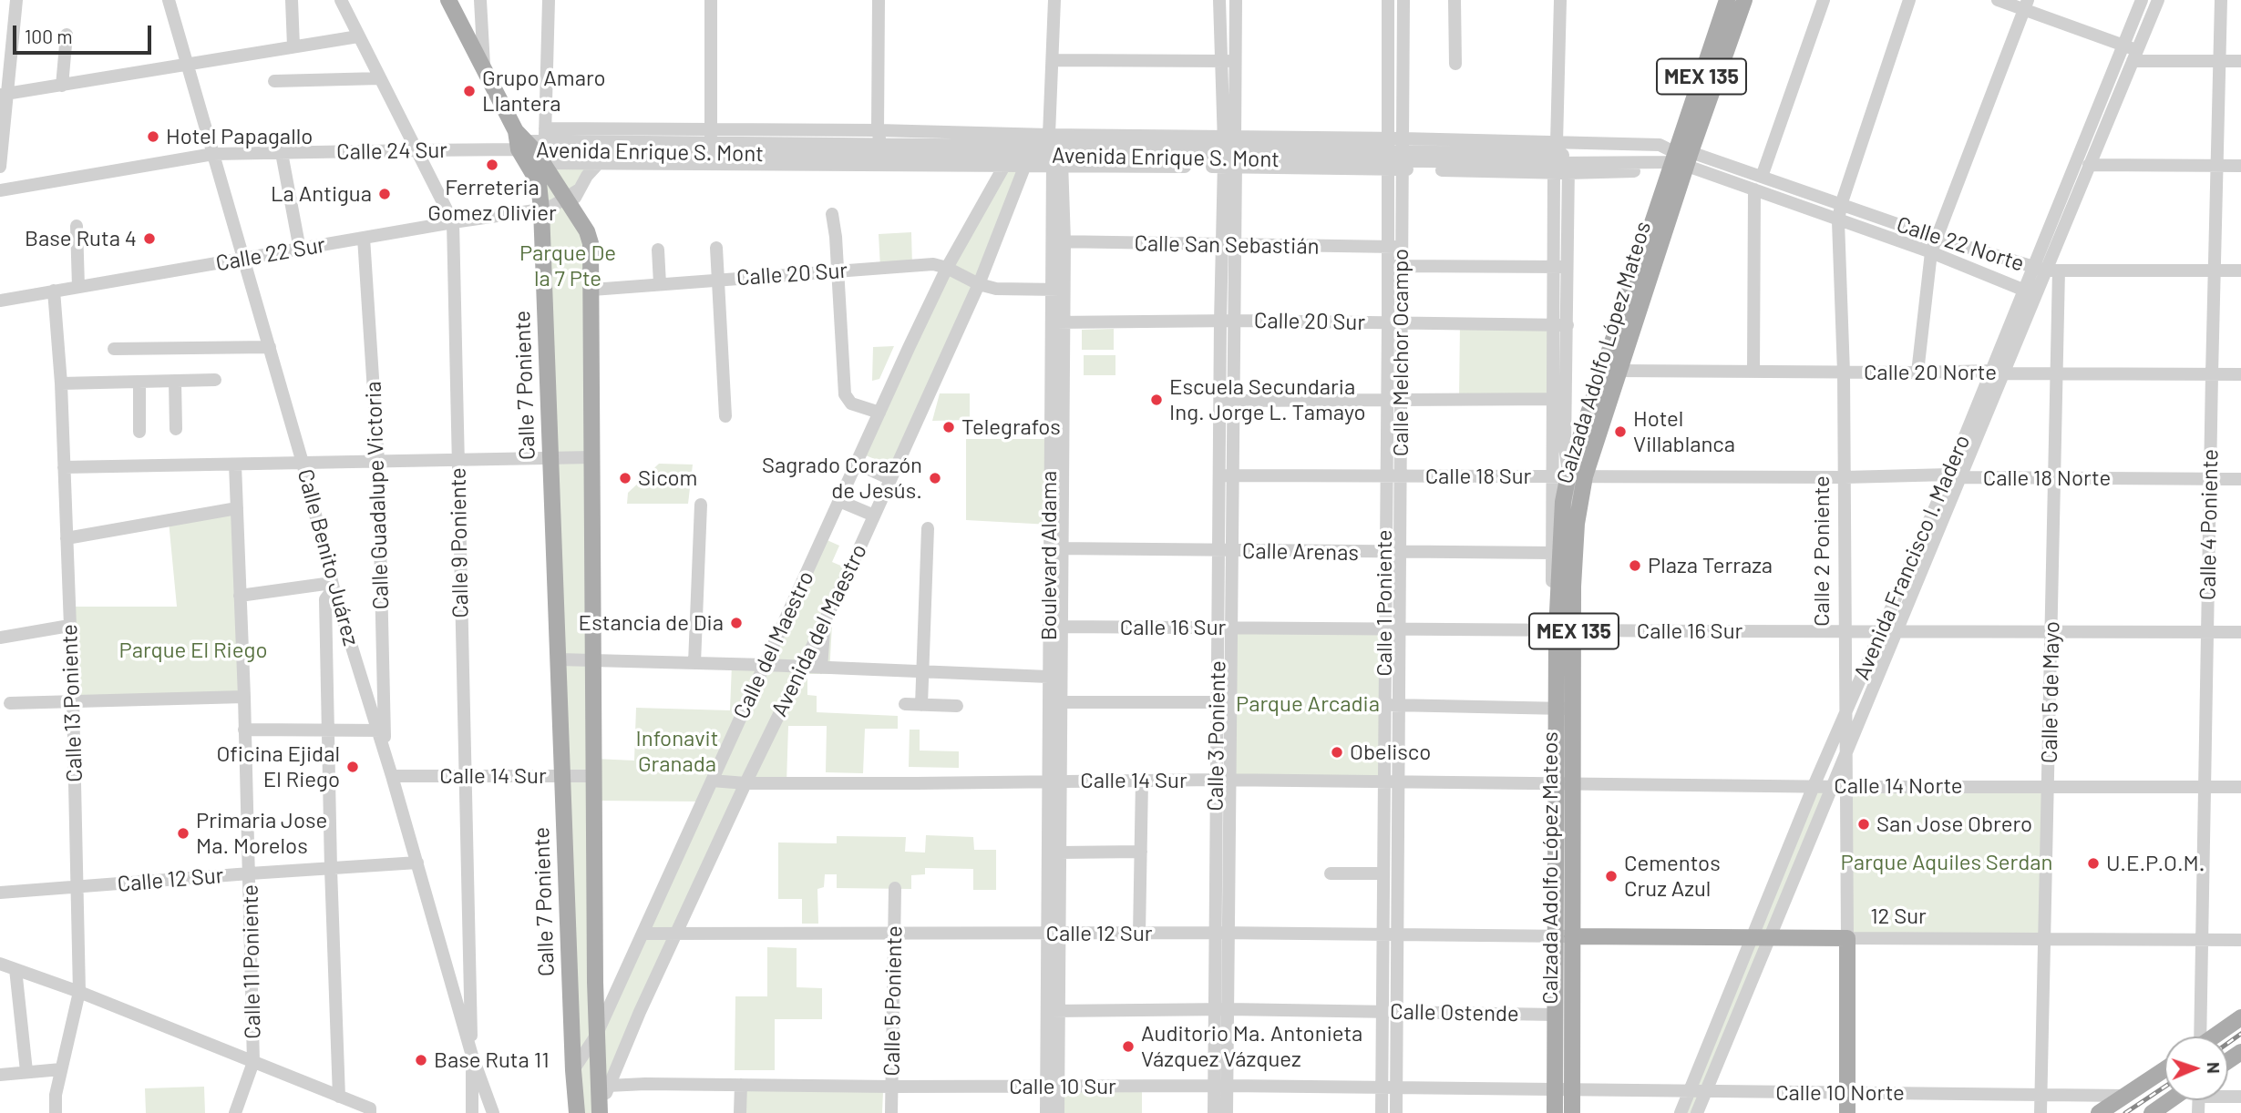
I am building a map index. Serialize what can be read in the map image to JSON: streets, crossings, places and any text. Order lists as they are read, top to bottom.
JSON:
{
  "streets": {
    "main road": [
      "MEX 135",
      "Calzada Adolfo López Mateos",
      "Calle 7 Poniente",
      "Calle 2 Poniente",
      "12 Sur"
    ],
    "street": [
      "Calle 24 Sur",
      "Avenida Enrique S. Mont",
      "Calle 22 Norte",
      "Calle San Sebastián",
      "Calle 22 Sur",
      "Calle 20 Sur",
      "Calle Melchor Ocampo",
      "Calle 20 Norte",
      "Calle 18 Sur",
      "Calle 18 Norte",
      "Calle Guadalupe Victoria",
      "Calle 4 Poniente",
      "Calle 9 Poniente",
      "Calle Arenas",
      "Boulevard Aldama",
      "Calle Benito Juárez",
      "Avenida Francisco I. Madero",
      "Calle 1 Poniente",
      "Calle 16 Sur",
      "Avenida del Maestro",
      "Calle del Maestro",
      "Calle 5 de Mayo",
      "Calle 13 Poniente",
      "Calle 3 Poniente",
      "Calle 14 Sur",
      "Calle 14 Norte",
      "Calle 12 Sur",
      "Calle 11 Poniente",
      "Calle 5 Poniente",
      "Calle Ostende",
      "Calle 10 Sur",
      "Calle 10 Norte"
    ]
  },
  "crossings": [
    ["Calle 24 Sur", "Avenida Enrique S. Mont"],
    ["Calle 24 Sur", "Calle 7 Poniente"],
    ["Calle 24 Sur", "Calle 9 Poniente"],
    ["Calle 24 Sur", "Calle Benito Juárez"],
    ["Avenida Enrique S. Mont", "Calle 7 Poniente"],
    ["Avenida Enrique S. Mont", "Boulevard Aldama"],
    ["Avenida Enrique S. Mont", "Avenida del Maestro"],
    ["Avenida Enrique S. Mont", "Calle del Maestro"],
    ["Calle 22 Norte", "Calzada Adolfo López Mateos"],
    ["Calle 22 Norte", "Calle 4 Poniente"],
    ["Calle 22 Norte", "Calle 2 Poniente"],
    ["Calle 22 Norte", "Avenida Francisco I. Madero"],
    ["Calle 22 Norte", "Calle 5 de Mayo"],
    ["Calle San Sebastián", "Calle Melchor Ocampo"],
    ["Calle San Sebastián", "Boulevard Aldama"],
    ["Calle San Sebastián", "Calle 3 Poniente"],
    ["Calle 22 Sur", "Calle 7 Poniente"],
    ["Calle 22 Sur", "Calle Guadalupe Victoria"],
    ["Calle 22 Sur", "Calle 9 Poniente"],
    ["Calle 22 Sur", "Calle Benito Juárez"],
    ["Calle 22 Sur", "Calle 13 Poniente"],
    ["Calle 20 Sur", "Calle Melchor Ocampo"],
    ["Calle 20 Sur", "Boulevard Aldama"],
    ["Calle 20 Sur", "Calle 1 Poniente"],
    ["Calle 20 Sur", "Avenida del Maestro"],
    ["Calle 20 Sur", "Calle del Maestro"],
    ["Calle 20 Sur", "Calle 3 Poniente"],
    ["Calle Melchor Ocampo", "Calle 18 Sur"],
    ["Calle Melchor Ocampo", "Calle Arenas"],
    ["Calle Melchor Ocampo", "Calle 1 Poniente"],
    ["Calle Melchor Ocampo", "Calle 16 Sur"],
    ["Calzada Adolfo López Mateos", "Calle 20 Norte"],
    ["Calzada Adolfo López Mateos", "Calle 18 Sur"],
    ["Calzada Adolfo López Mateos", "Calle 18 Norte"],
    ["Calzada Adolfo López Mateos", "Calle 16 Sur"],
    ["Calzada Adolfo López Mateos", "Calle 14 Sur"],
    ["Calzada Adolfo López Mateos", "Calle 14 Norte"],
    ["Calzada Adolfo López Mateos", "Calle 12 Sur"],
    ["Calzada Adolfo López Mateos", "12 Sur"],
    ["Calzada Adolfo López Mateos", "Calle Ostende"],
    ["Calzada Adolfo López Mateos", "Calle 10 Sur"],
    ["Calzada Adolfo López Mateos", "Calle 10 Norte"],
    ["Calle 20 Norte", "Calle 4 Poniente"],
    ["Calle 20 Norte", "Calle 2 Poniente"],
    ["Calle 20 Norte", "Avenida Francisco I. Madero"],
    ["Calle 20 Norte", "Calle 5 de Mayo"],
    ["Calle 7 Poniente", "Calle del Maestro"],
    ["Calle 7 Poniente", "Calle 14 Sur"],
    ["Calle 18 Sur", "Calle 18 Norte"],
    ["Calle 18 Sur", "Calle 1 Poniente"],
    ["Calle 18 Sur", "Calle 3 Poniente"],
    ["Calle 18 Norte", "Calle 4 Poniente"],
    ["Calle 18 Norte", "Calle 2 Poniente"],
    ["Calle 18 Norte", "Avenida Francisco I. Madero"],
    ["Calle 18 Norte", "Calle 5 de Mayo"],
    ["Calle Guadalupe Victoria", "Calle Benito Juárez"],
    ["Calle 4 Poniente", "Calle 16 Sur"],
    ["Calle 4 Poniente", "Calle 14 Norte"],
    ["Calle 4 Poniente", "12 Sur"],
    ["Calle 9 Poniente", "Calle Benito Juárez"],
    ["Calle 9 Poniente", "Calle 14 Sur"],
    ["Calle 2 Poniente", "Avenida Francisco I. Madero"],
    ["Calle 2 Poniente", "Calle 16 Sur"],
    ["Calle 2 Poniente", "Calle 14 Norte"],
    ["Calle 2 Poniente", "12 Sur"],
    ["Calle 2 Poniente", "Calle 10 Norte"],
    ["Calle Arenas", "Boulevard Aldama"],
    ["Calle Arenas", "Calle 1 Poniente"],
    ["Calle Arenas", "Calle 3 Poniente"],
    ["Boulevard Aldama", "Calle 16 Sur"],
    ["Boulevard Aldama", "Calle 14 Sur"],
    ["Boulevard Aldama", "Calle 12 Sur"],
    ["Boulevard Aldama", "Calle Ostende"],
    ["Boulevard Aldama", "Calle 10 Sur"],
    ["Calle Benito Juárez", "Calle 14 Sur"],
    ["Calle Benito Juárez", "Calle 12 Sur"],
    ["Avenida Francisco I. Madero", "Calle 16 Sur"],
    ["Avenida Francisco I. Madero", "Calle 5 de Mayo"],
    ["Avenida Francisco I. Madero", "Calle 14 Norte"],
    ["Avenida Francisco I. Madero", "12 Sur"],
    ["Avenida Francisco I. Madero", "Calle 10 Norte"],
    ["Calle 1 Poniente", "Calle 16 Sur"],
    ["Calle 1 Poniente", "Calle 14 Sur"],
    ["Calle 1 Poniente", "Calle 12 Sur"],
    ["Calle 1 Poniente", "Calle Ostende"],
    ["Calle 1 Poniente", "Calle 10 Sur"],
    ["Calle 16 Sur", "Calle 5 de Mayo"],
    ["Calle 16 Sur", "Calle 3 Poniente"],
    ["Avenida del Maestro", "Calle 14 Sur"],
    ["Avenida del Maestro", "Calle 12 Sur"],
    ["Avenida del Maestro", "Calle 10 Sur"],
    ["Calle del Maestro", "Calle 14 Sur"],
    ["Calle del Maestro", "Calle 12 Sur"],
    ["Calle 5 de Mayo", "Calle 14 Norte"],
    ["Calle 5 de Mayo", "12 Sur"],
    ["Calle 5 de Mayo", "Calle 10 Norte"],
    ["Calle 13 Poniente", "Calle 12 Sur"],
    ["Calle 3 Poniente", "Calle 14 Sur"],
    ["Calle 3 Poniente", "Calle 12 Sur"],
    ["Calle 3 Poniente", "Calle Ostende"],
    ["Calle 3 Poniente", "Calle 10 Sur"],
    ["Calle 14 Sur", "Calle 14 Norte"],
    ["Calle 12 Sur", "12 Sur"],
    ["Calle 12 Sur", "Calle 11 Poniente"],
    ["Calle 12 Sur", "Calle 5 Poniente"],
    ["Calle 5 Poniente", "Calle 10 Sur"],
    ["Calle 10 Sur", "Calle 10 Norte"]
  ],
  "parks": [
    "Parque De la 7 Pte",
    "Parque El Riego",
    "Parque Arcadia",
    "Infonavit Granada",
    "Parque Aquiles Serdan"
  ],
  "places": [
    "Grupo Amaro Llantera",
    "Hotel Papagallo",
    "Ferreteria Gomez Olivier",
    "La Antigua",
    "Base Ruta 4",
    "Escuela Secundaria Ing. Jorge L. Tamayo",
    "Telegrafos",
    "Hotel Villablanca",
    "Sicom",
    "Sagrado Corazón de Jesús.",
    "Plaza Terraza",
    "Estancia de Dia",
    "Obelisco",
    "Oficina Ejidal El Riego",
    "San Jose Obrero",
    "Primaria Jose Ma. Morelos",
    "U.E.P.O.M.",
    "Cementos Cruz Azul",
    "Auditorio Ma. Antonieta Vázquez Vázquez",
    "Base Ruta 11"
  ],
  "scale_bar": "100 m",
  "north": "right"
}
